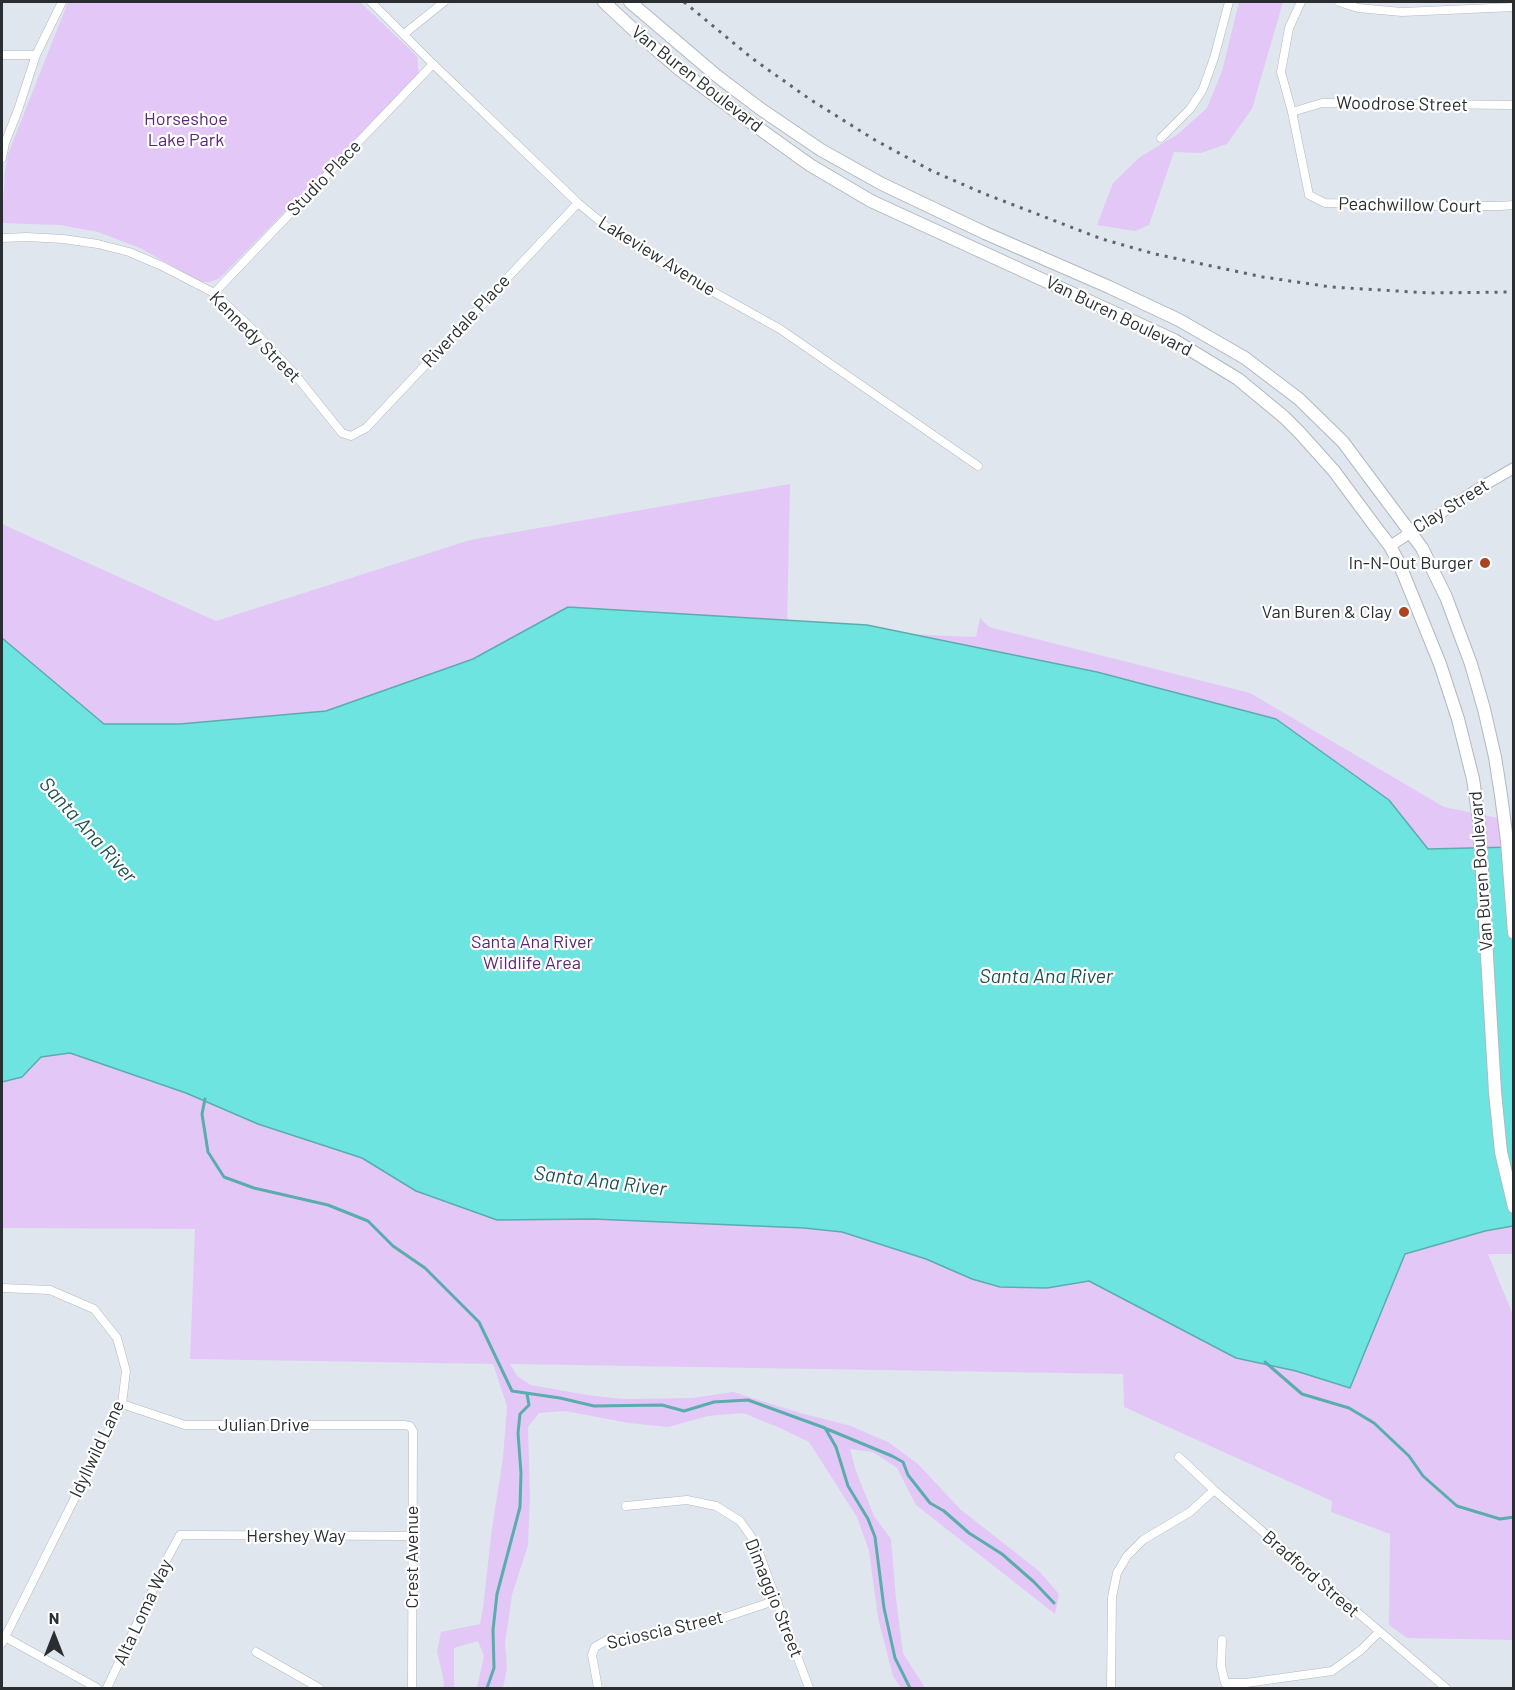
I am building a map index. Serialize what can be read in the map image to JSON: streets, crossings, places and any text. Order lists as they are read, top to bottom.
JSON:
{
  "streets": {
    "main road": ["Van Buren Boulevard", "Clay Street"],
    "street": [
      "Woodrose Street",
      "Studio Place",
      "Peachwillow Court",
      "Lakeview Avenue",
      "Riverdale Place",
      "Kennedy Street",
      "Julian Drive",
      "Idyllwild Lane",
      "Hershey Way",
      "Crest Avenue",
      "Bradford Street",
      "Dimaggio Street",
      "Alta Loma Way",
      "Scioscia Street"
    ]
  },
  "crossings": [
    ["Van Buren Boulevard", "Clay Street"],
    ["Woodrose Street", "Peachwillow Court"],
    ["Studio Place", "Lakeview Avenue"],
    ["Studio Place", "Kennedy Street"],
    ["Lakeview Avenue", "Riverdale Place"],
    ["Riverdale Place", "Kennedy Street"],
    ["Julian Drive", "Idyllwild Lane"],
    ["Julian Drive", "Crest Avenue"],
    ["Hershey Way", "Crest Avenue"],
    ["Hershey Way", "Alta Loma Way"],
    ["Dimaggio Street", "Scioscia Street"]
  ],
  "water": ["Santa Ana River"],
  "parks": ["Horseshoe Lake Park", "Santa Ana River Wildlife Area"],
  "places": ["In-N-Out Burger", "Van Buren & Clay"],
  "north": "top"
}
